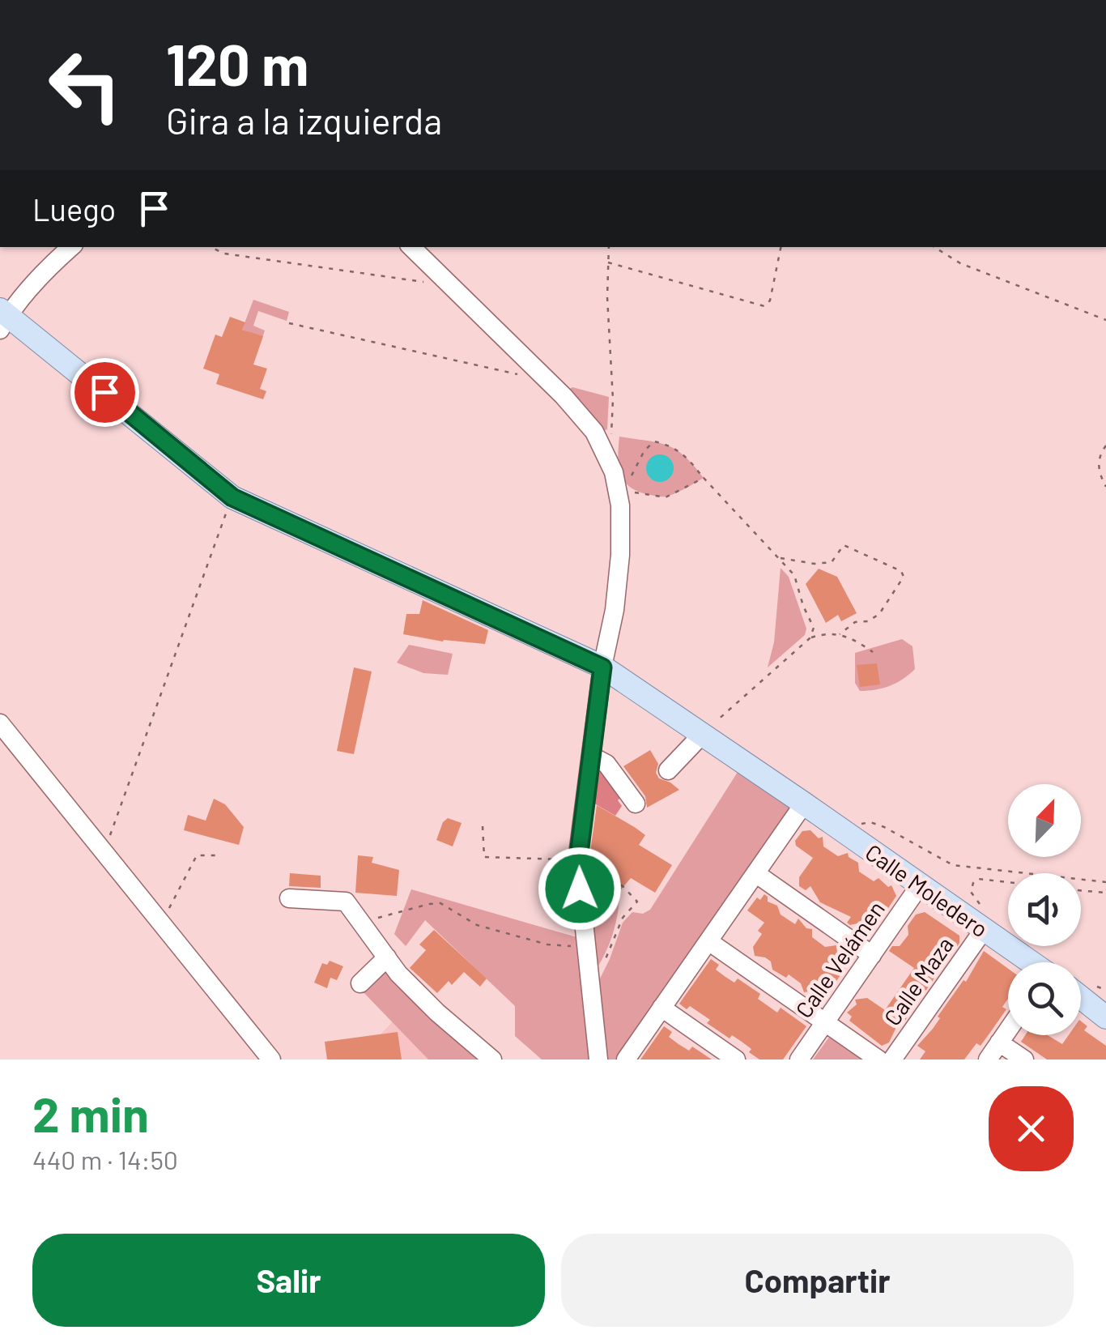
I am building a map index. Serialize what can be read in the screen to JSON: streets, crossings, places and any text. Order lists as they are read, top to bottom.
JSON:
{
  "streets": {
    "main road": ["Calle Moledero"],
    "street": ["Calle Velámen", "Calle Maza"]
  },
  "crossings": [
    ["Calle Moledero", "Calle Velámen"],
    ["Calle Moledero", "Calle Maza"]
  ],
  "north": "top right",
  "page": {
    "turn": ["120 m", "Gira a la izquierda"],
    "then": "Luego",
    "heading": ["2 min", "440 m · 14:50"],
    "buttons": ["Salir", "Compartir"]
  }
}
